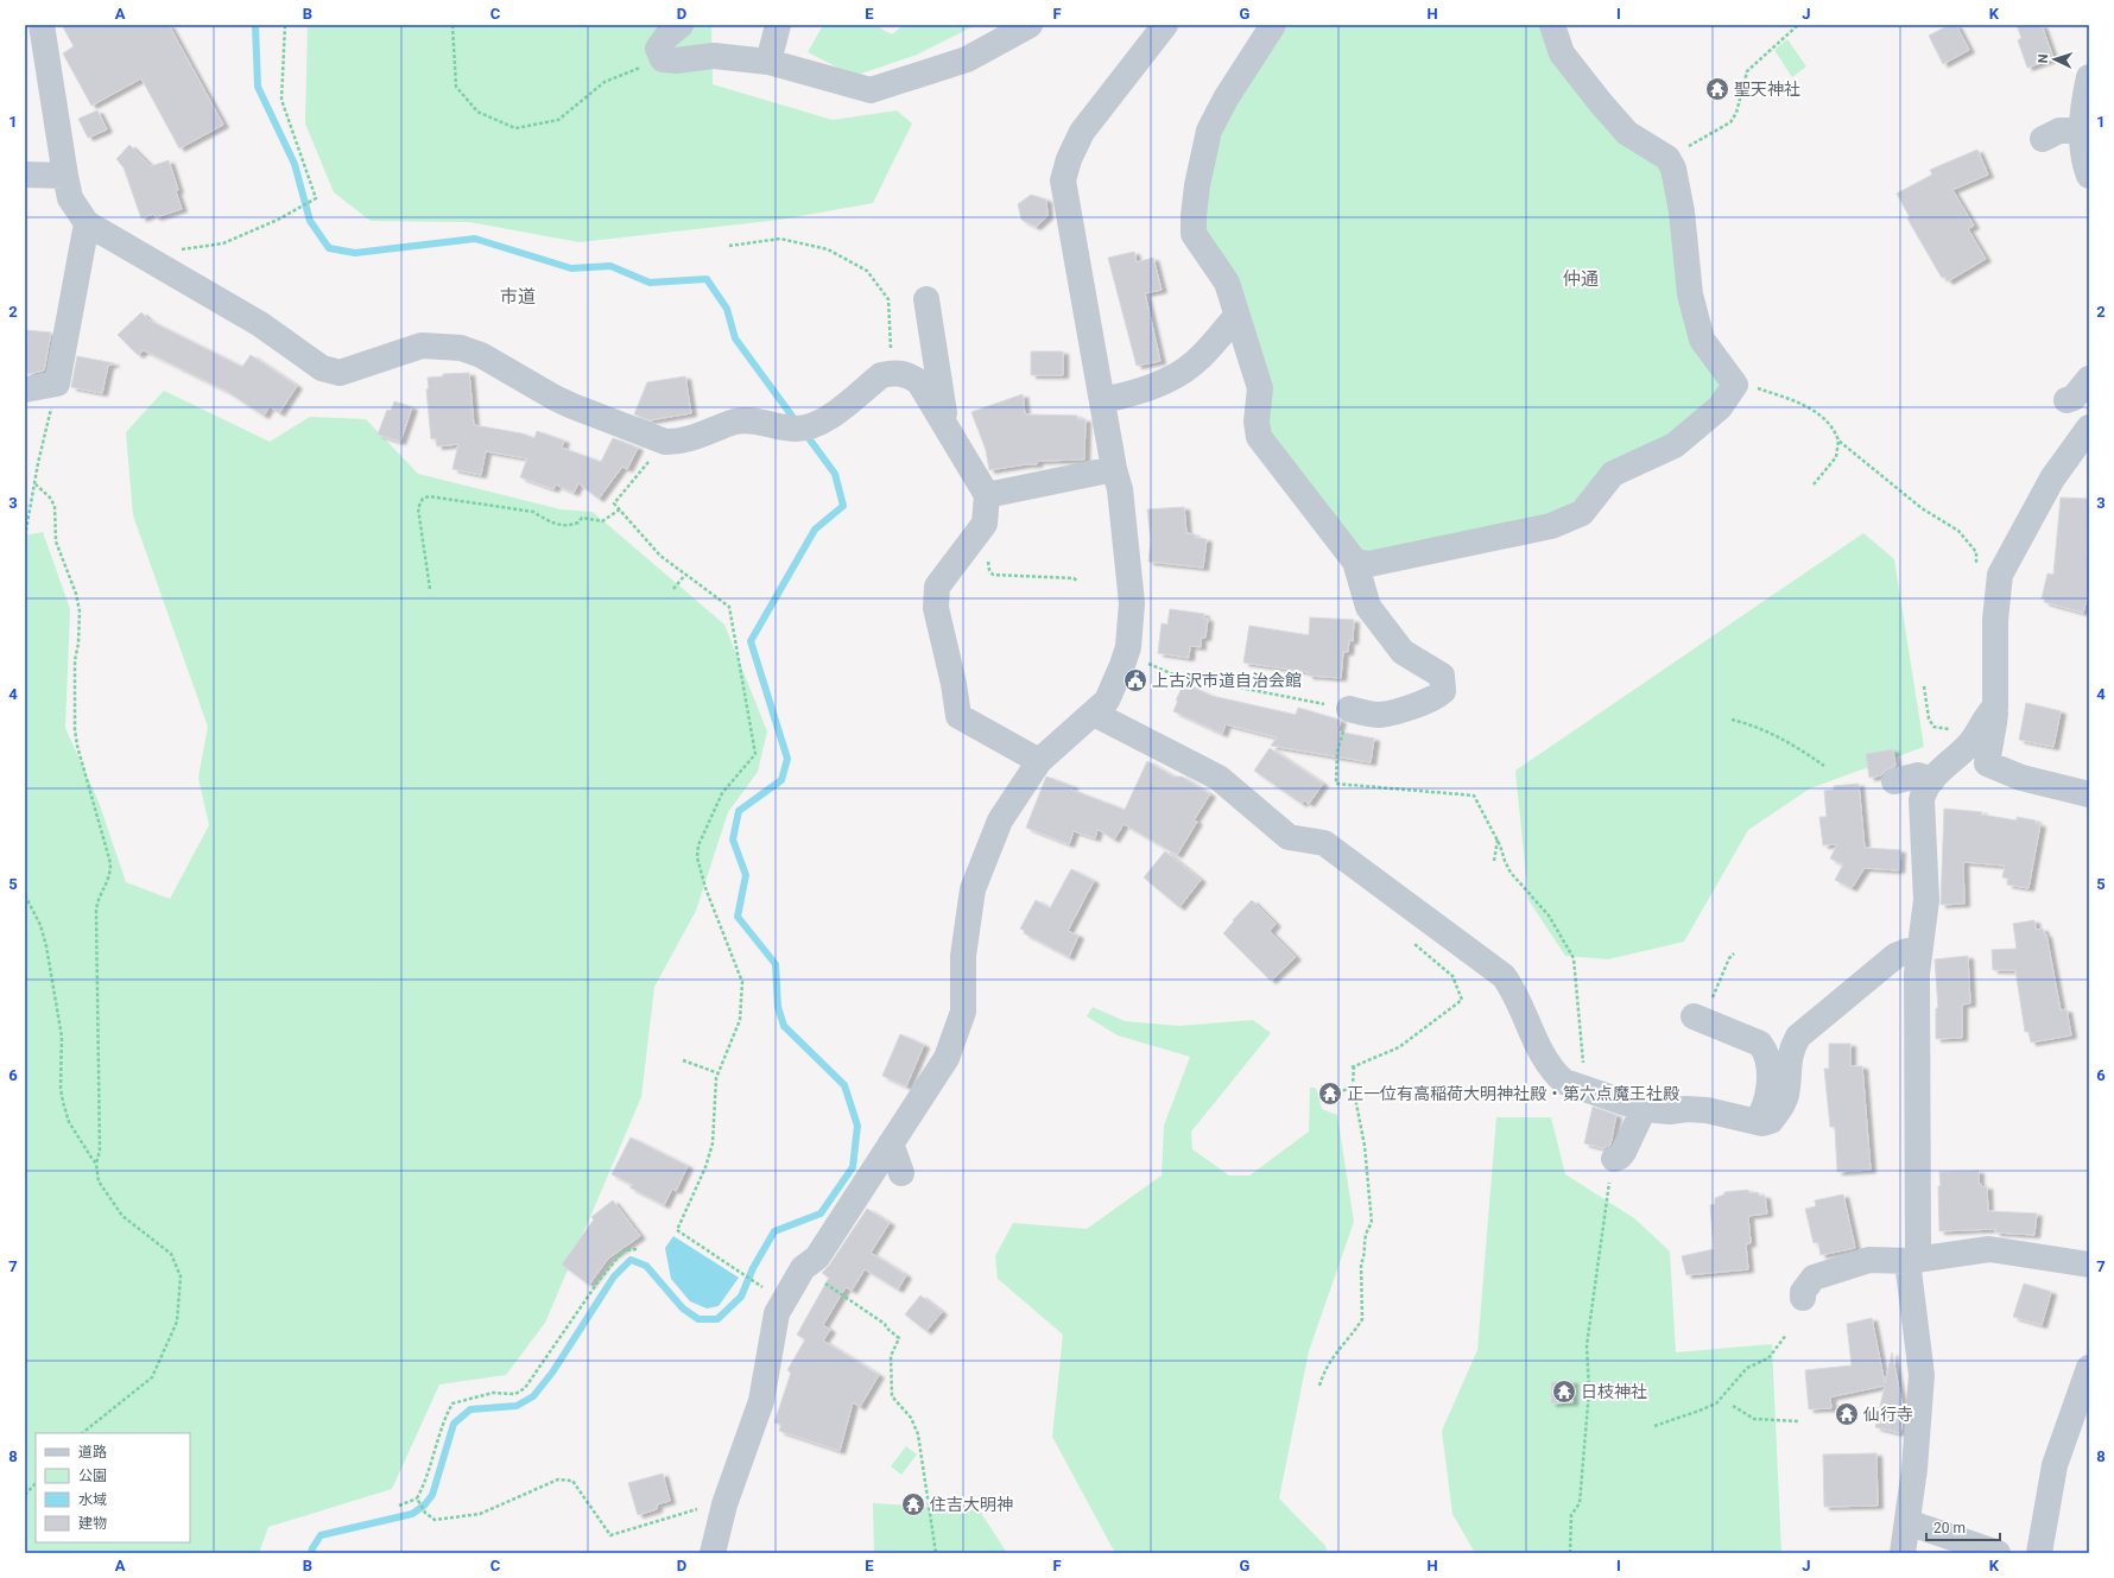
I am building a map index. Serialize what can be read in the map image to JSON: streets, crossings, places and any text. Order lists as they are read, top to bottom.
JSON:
{
  "districts": ["仲通", "市道"],
  "places": {
    "temple": [
      "聖天神社",
      "正一位有高稲荷大明神社殿・第六点魔王社殿",
      "日枝神社",
      "仙行寺",
      "住吉大明神"
    ],
    "public building": ["上古沢市道自治会館"]
  },
  "legend": [
    "道路",
    "公園",
    "水域",
    "建物"
  ],
  "scale_bar": "20 m",
  "north": "left",
  "grid": {
    "columns": [
      "A",
      "B",
      "C",
      "D",
      "E",
      "F",
      "G",
      "H",
      "I",
      "J",
      "K"
    ],
    "rows": [
      "1",
      "2",
      "3",
      "4",
      "5",
      "6",
      "7",
      "8"
    ]
  }
}
